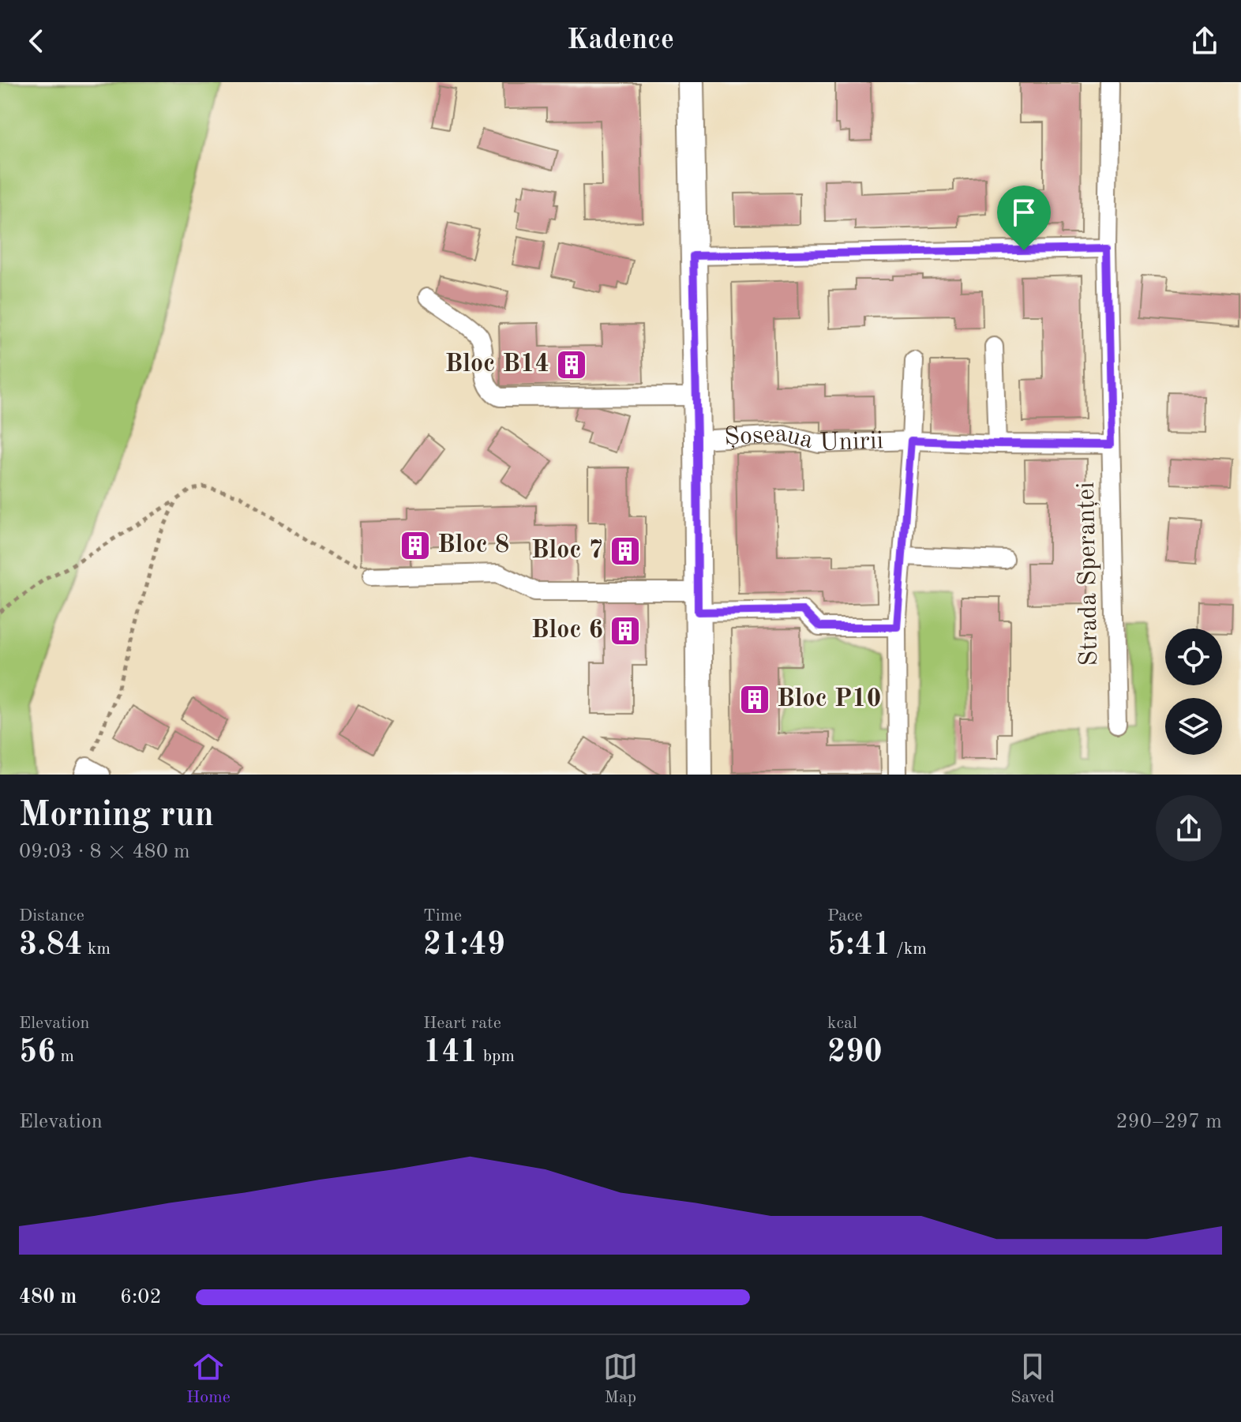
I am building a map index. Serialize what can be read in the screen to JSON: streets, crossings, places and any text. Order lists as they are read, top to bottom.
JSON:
{
  "streets": {
    "main road": ["Șoseaua Unirii"],
    "street": ["Strada Speranței"]
  },
  "crossings": [
    ["Șoseaua Unirii", "Strada Speranței"]
  ],
  "places": {
    "building": [
      "Bloc B14",
      "Bloc 8",
      "Bloc 7",
      "Bloc 6",
      "Bloc P10"
    ]
  },
  "page": {
    "header": "Kadence",
    "heading": ["Morning run", "09:03 · 8 × 480 m"],
    "stats": [
      ["Distance", "3.84 km"],
      ["Time", "21:49"],
      ["Pace", "5:41 /km"],
      ["Elevation", "56 m"],
      ["Heart rate", "141 bpm"],
      ["kcal", "290"]
    ],
    "chart": ["Elevation", "290–297 m"],
    "list": [
      {
        "name": "480 m",
        "note": "6:02"
      }
    ],
    "tabs": ["Home", "Map", "Saved"]
  }
}
